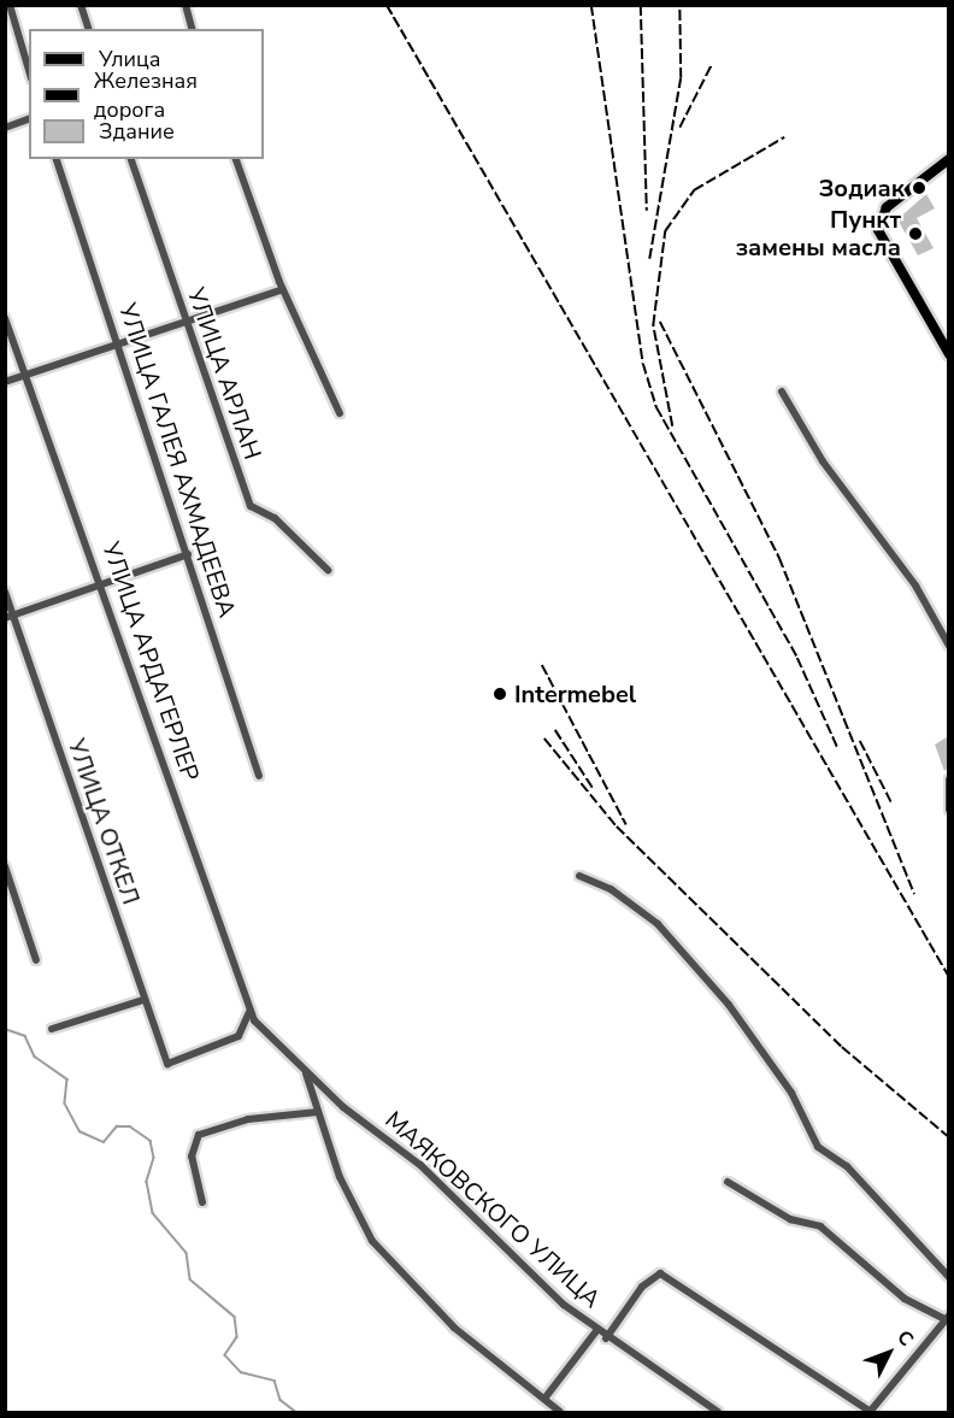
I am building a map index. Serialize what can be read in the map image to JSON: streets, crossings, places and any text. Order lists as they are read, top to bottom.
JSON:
{
  "streets": {
    "street": [
      "УЛИЦА АРЛАН",
      "УЛИЦА ГАЛЕЯ АХМАДЕЕВА",
      "УЛИЦА АРДАГЕРЛЕР",
      "УЛИЦА ОТКЕЛ",
      "МАЯКОВСКОГО УЛИЦА"
    ]
  },
  "crossings": [
    ["УЛИЦА АРДАГЕРЛЕР", "УЛИЦА ОТКЕЛ"],
    ["УЛИЦА АРДАГЕРЛЕР", "МАЯКОВСКОГО УЛИЦА"]
  ],
  "places": ["Зодиак", "Пункт замены масла", "Intermebel"],
  "legend": ["Улица", "Железная дорога", "Здание"],
  "north": "top right"
}
